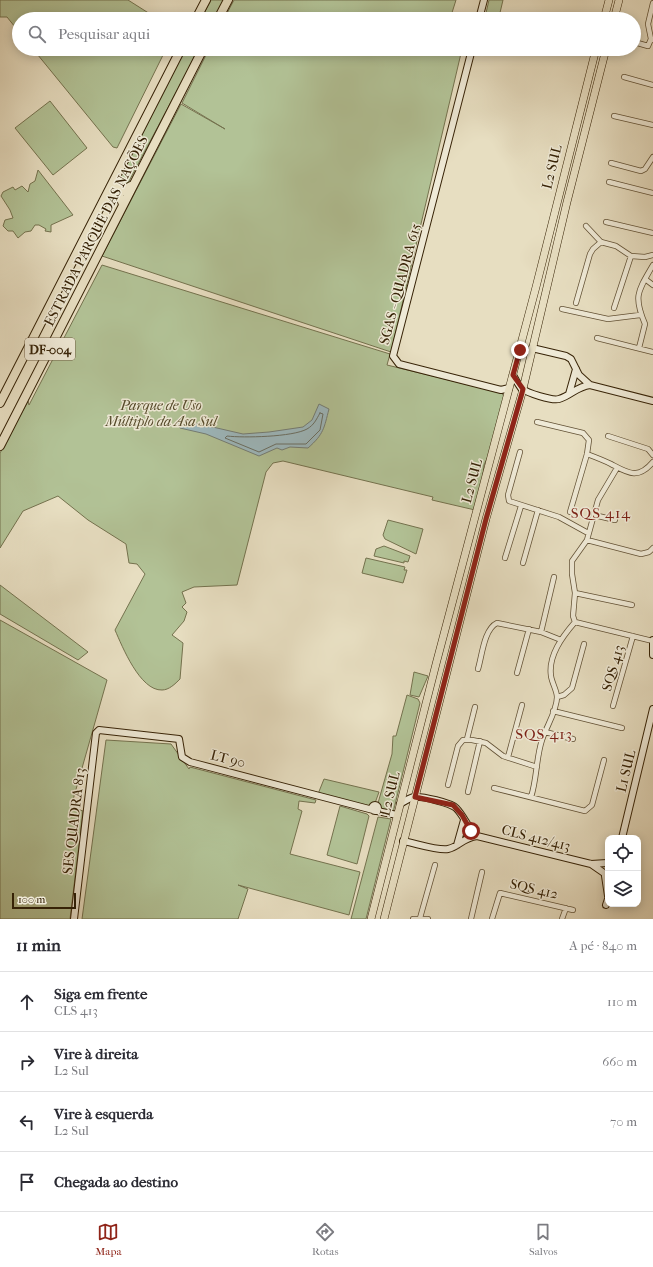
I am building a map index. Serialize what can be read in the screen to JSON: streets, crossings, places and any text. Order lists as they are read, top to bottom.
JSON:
{
  "streets": {
    "highway": ["ESTRADA PARQUE DAS NAÇÕES", "DF-004"],
    "main road": ["L2 SUL"],
    "street": [
      "SGAS - QUADRA 615",
      "SQS 413",
      "LT 90",
      "L1 SUL",
      "SES QUADRA 813",
      "CLS 412/413",
      "SQS 412"
    ]
  },
  "crossings": [
    ["L2 SUL", "SGAS - QUADRA 615"],
    ["L2 SUL", "LT 90"],
    ["LT 90", "SES QUADRA 813"]
  ],
  "districts": ["SQS 414", "SQS 413"],
  "parks": ["Parque de Uso Múltiplo da Asa Sul"],
  "scale_bar": "100 m",
  "page": {
    "search": "Pesquisar aqui",
    "scale": "100 m",
    "heading": ["11 min", "A pé · 840 m"],
    "list": [
      ["Siga em frente", "CLS 413", "110 m"],
      ["Vire à direita", "L2 Sul", "660 m"],
      ["Vire à esquerda", "L2 Sul", "70 m"],
      "Chegada ao destino"
    ],
    "nav": ["Mapa", "Rotas", "Salvos"]
  }
}
